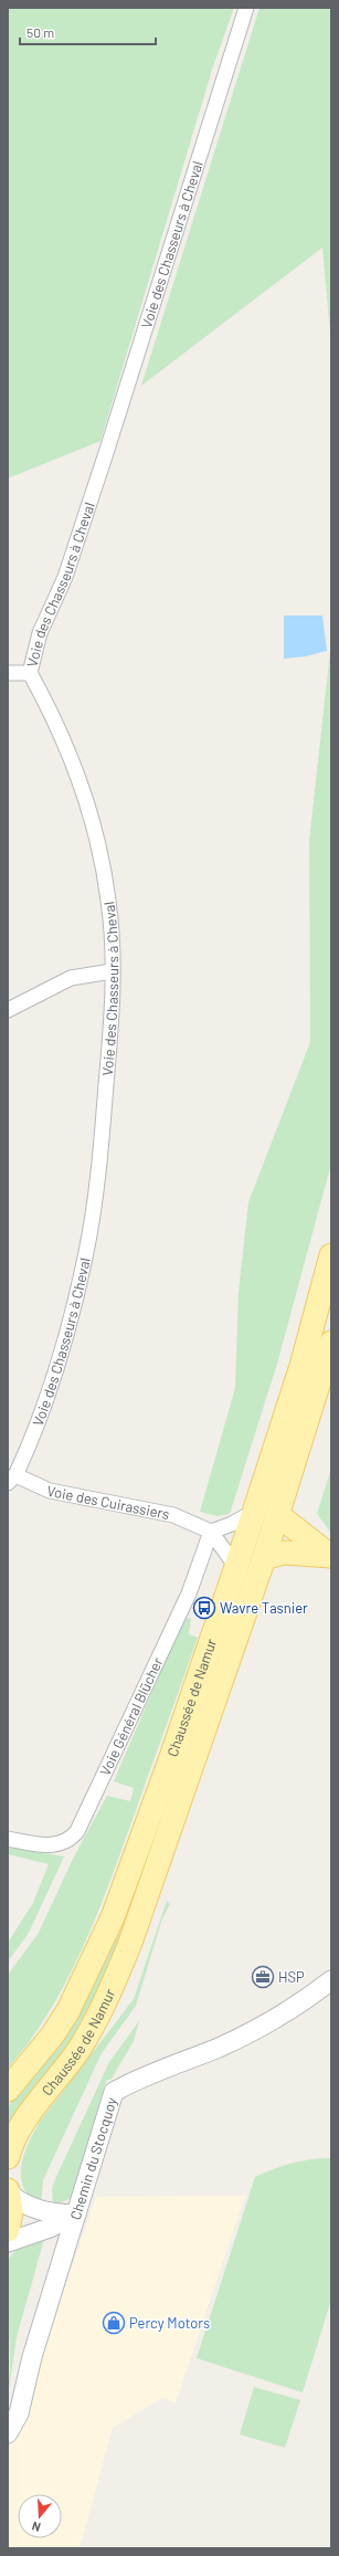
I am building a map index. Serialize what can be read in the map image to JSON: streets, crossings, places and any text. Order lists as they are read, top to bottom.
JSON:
{
  "streets": {
    "main road": ["Chaussée de Namur"],
    "street": [
      "Voie des Chasseurs à Cheval",
      "Voie des Cuirassiers",
      "Voie Général Blücher",
      "Chemin du Stocquoy"
    ]
  },
  "crossings": [
    ["Voie des Chasseurs à Cheval", "Voie des Cuirassiers"],
    ["Voie des Cuirassiers", "Voie Général Blücher"]
  ],
  "places": {
    "bus stop": ["Wavre Tasnier"],
    "office": ["HSP"],
    "shop": ["Percy Motors"]
  },
  "scale_bar": "50 m",
  "north": "bottom"
}
